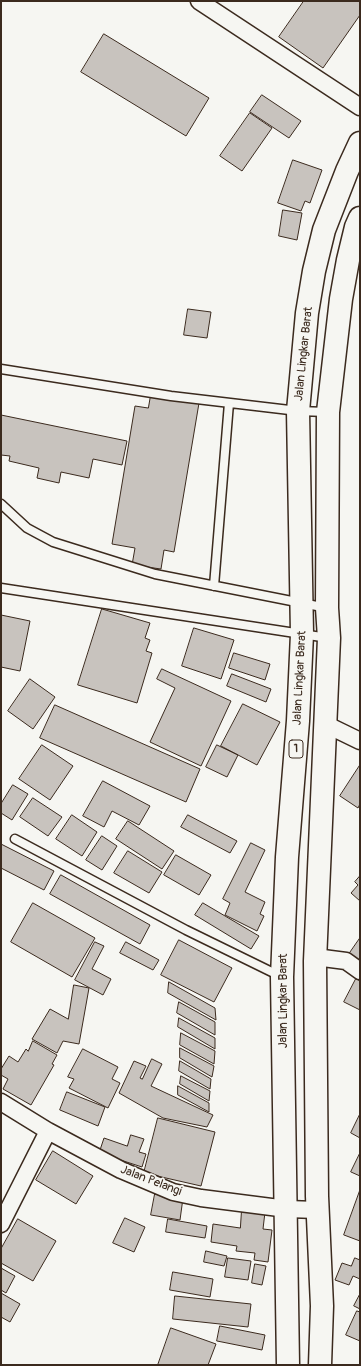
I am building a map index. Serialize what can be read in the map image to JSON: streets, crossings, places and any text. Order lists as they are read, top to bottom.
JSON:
{
  "streets": {
    "highway": ["Jalan Lingkar Barat", "1"],
    "street": ["Jalan Pelangi"]
  },
  "crossings": [
    ["Jalan Lingkar Barat", "Jalan Pelangi"]
  ]
}
